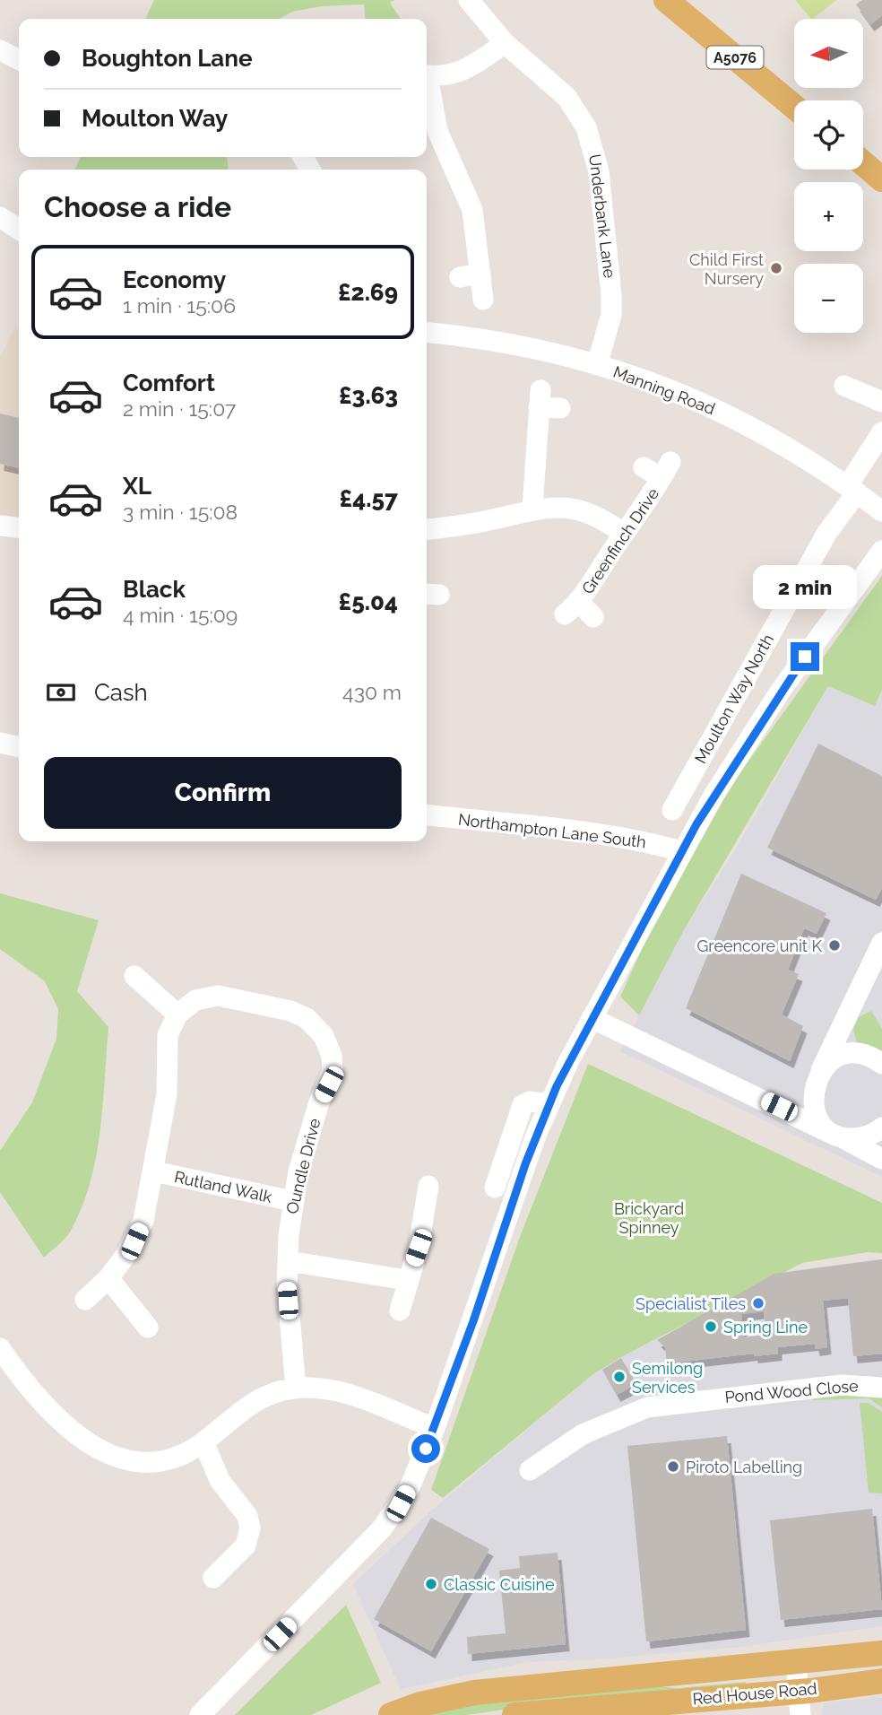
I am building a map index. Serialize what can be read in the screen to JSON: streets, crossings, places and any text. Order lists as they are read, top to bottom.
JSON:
{
  "streets": {
    "main road": ["A5076", "Red House Road"],
    "street": [
      "Underbank Lane",
      "Manning Road",
      "Greenfinch Drive",
      "Moulton Way North",
      "Northampton Lane South",
      "Oundle Drive",
      "Rutland Walk",
      "Pond Wood Close"
    ]
  },
  "crossings": [
    ["Underbank Lane", "Manning Road"],
    ["Manning Road", "Moulton Way North"],
    ["Oundle Drive", "Rutland Walk"]
  ],
  "parks": ["Brickyard Spinney"],
  "places": [
    "Child First Nursery",
    "Greencore unit K",
    "Specialist Tiles",
    "Spring Line",
    "Semilong Services",
    "Piroto Labelling",
    "Classic Cuisine"
  ],
  "north": "left",
  "page": {
    "map_buttons": ["+", "−"],
    "banner": ["Boughton Lane", "Moulton Way"],
    "heading": "Choose a ride",
    "list": [
      {
        "name": "Economy",
        "note": "1 min · 15:06",
        "value": "£2.69"
      },
      {
        "name": "Comfort",
        "note": "2 min · 15:07",
        "value": "£3.63"
      },
      {
        "name": "XL",
        "note": "3 min · 15:08",
        "value": "£4.57"
      },
      {
        "name": "Black",
        "note": "4 min · 15:09",
        "value": "£5.04"
      }
    ],
    "bubble": "2 min",
    "pay": ["Cash", "430 m"],
    "buttons": "Confirm"
  }
}
